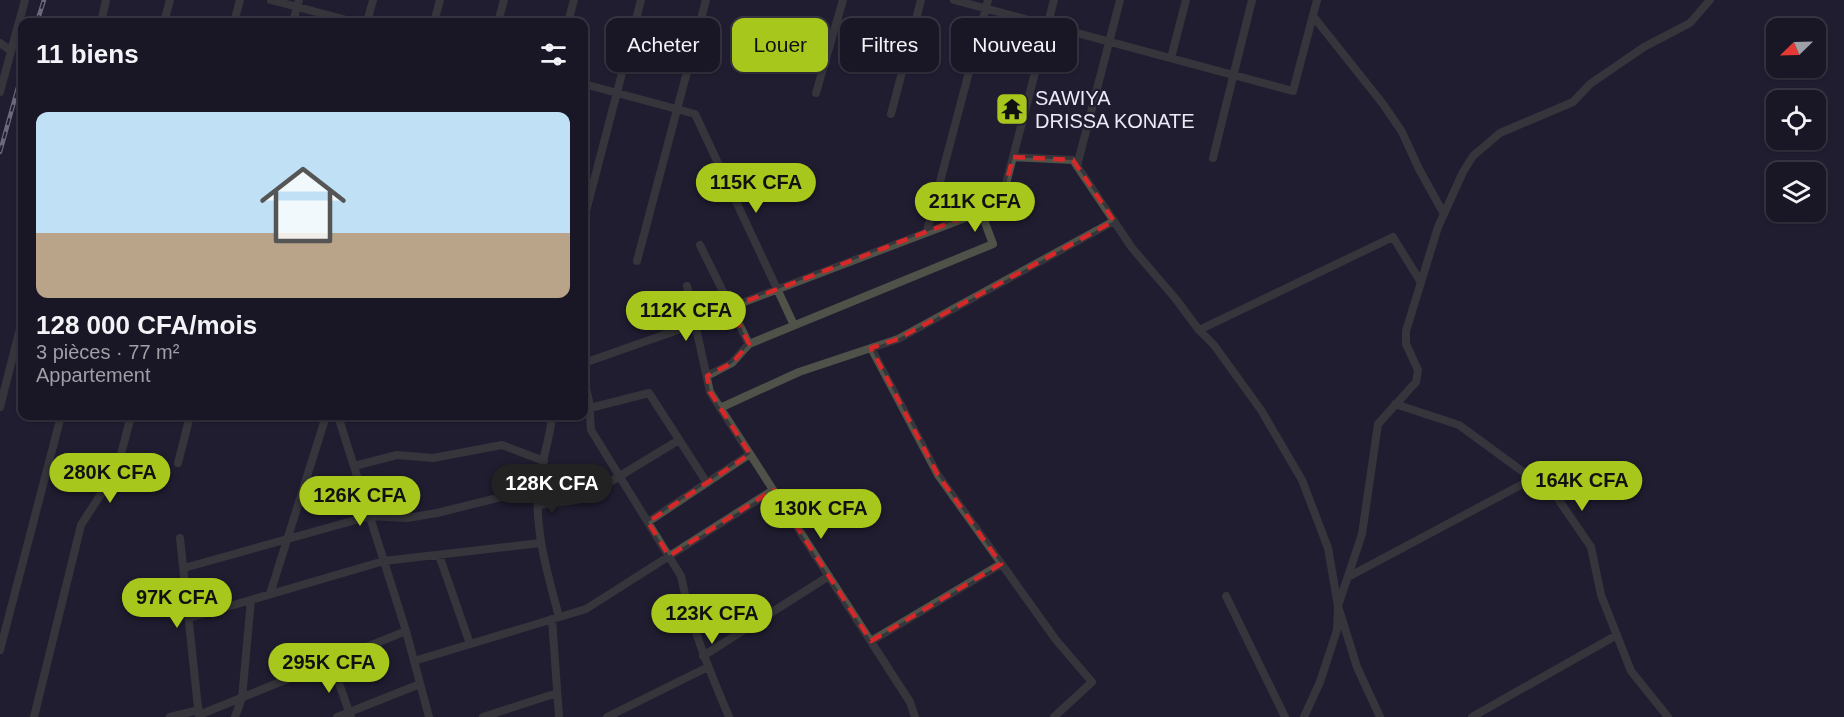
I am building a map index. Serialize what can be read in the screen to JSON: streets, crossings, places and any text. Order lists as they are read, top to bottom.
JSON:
{
  "places": {
    "temple": ["SAWIYA DRISSA KONATE"]
  },
  "north": "bottom left",
  "page": {
    "chip": [
      "Acheter",
      "Louer",
      "Filtres",
      "Nouveau"
    ],
    "heading": "11 biens",
    "list": [
      {
        "name": "128 000 CFA/mois",
        "note": "3 pièces · 77 m² · Appartement"
      }
    ],
    "price": [
      "115K CFA",
      "211K CFA",
      "112K CFA",
      "280K CFA",
      "164K CFA",
      "128K CFA",
      "126K CFA",
      "130K CFA",
      "97K CFA",
      "123K CFA",
      "295K CFA"
    ]
  }
}
